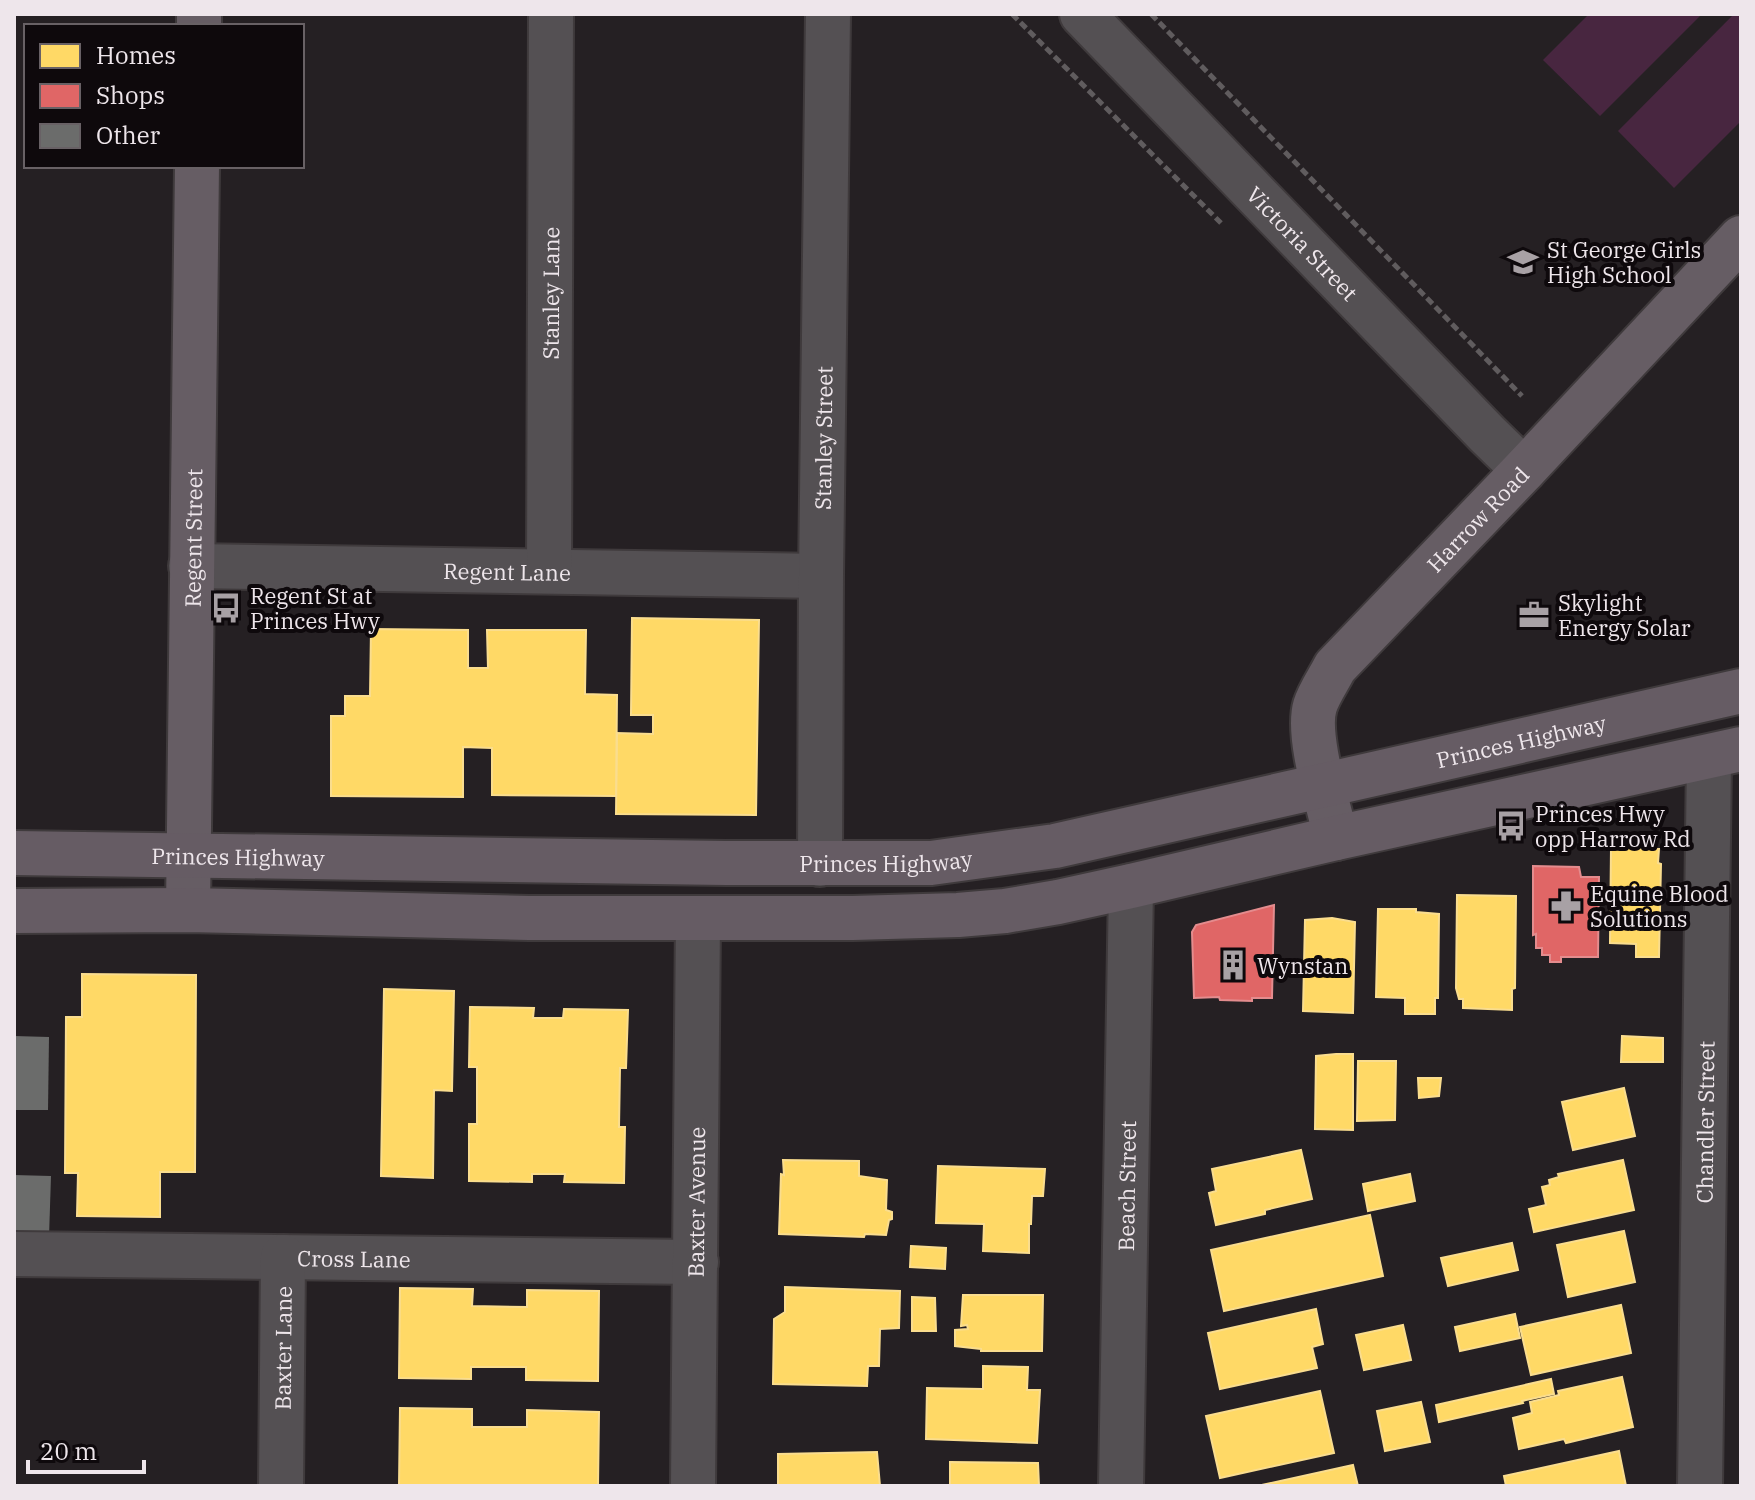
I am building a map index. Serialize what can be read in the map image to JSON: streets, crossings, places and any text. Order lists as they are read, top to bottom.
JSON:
{
  "streets": {
    "highway": ["Princes Highway"],
    "main road": ["Harrow Road", "Regent Street"],
    "street": [
      "Victoria Street",
      "Stanley Lane",
      "Stanley Street",
      "Regent Lane",
      "Chandler Street",
      "Beach Street",
      "Baxter Avenue",
      "Cross Lane",
      "Baxter Lane"
    ]
  },
  "crossings": [
    ["Victoria Street", "Harrow Road"],
    ["Stanley Lane", "Regent Lane"],
    ["Stanley Street", "Regent Lane"],
    ["Stanley Street", "Princes Highway"],
    ["Harrow Road", "Princes Highway"],
    ["Regent Street", "Regent Lane"],
    ["Regent Street", "Princes Highway"],
    ["Baxter Avenue", "Cross Lane"],
    ["Cross Lane", "Baxter Lane"]
  ],
  "places": {
    "school or university": ["St George Girls High School"],
    "bus stop": ["Regent St at Princes Hwy", "Princes Hwy opp Harrow Rd"],
    "office": ["Skylight Energy Solar"],
    "pharmacy": ["Equine Blood Solutions"],
    "building": ["Wynstan"]
  },
  "legend": ["Homes", "Shops", "Other"],
  "scale_bar": "20 m"
}
